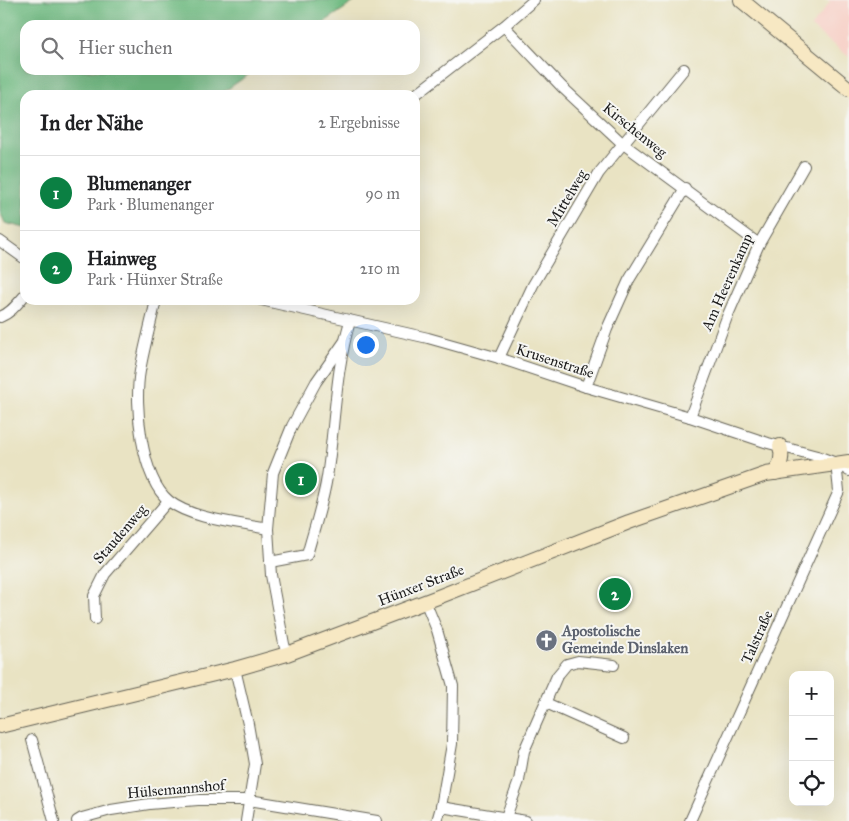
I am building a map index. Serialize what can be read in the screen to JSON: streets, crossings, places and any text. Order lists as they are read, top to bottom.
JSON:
{
  "streets": {
    "main road": ["Hünxer Straße"],
    "street": [
      "Kirschenweg",
      "Mittelweg",
      "Am Heerenkamp",
      "Krusenstraße",
      "Staudenweg",
      "Talstraße",
      "Hülsemannshof"
    ]
  },
  "crossings": [
    ["Kirschenweg", "Mittelweg"],
    ["Kirschenweg", "Am Heerenkamp"],
    ["Mittelweg", "Krusenstraße"],
    ["Am Heerenkamp", "Krusenstraße"],
    ["Krusenstraße", "Hünxer Straße"]
  ],
  "places": {
    "church": ["Apostolische Gemeinde Dinslaken"]
  },
  "page": {
    "search": "Hier suchen",
    "heading": ["In der Nähe", "2 Ergebnisse"],
    "list": [
      {
        "mark": "1",
        "name": "Blumenanger",
        "note": "Park · Blumenanger",
        "value": "90 m"
      },
      {
        "mark": "2",
        "name": "Hainweg",
        "note": "Park · Hünxer Straße",
        "value": "210 m"
      }
    ],
    "pins": ["1", "2"],
    "map_buttons": ["+", "−"]
  }
}
